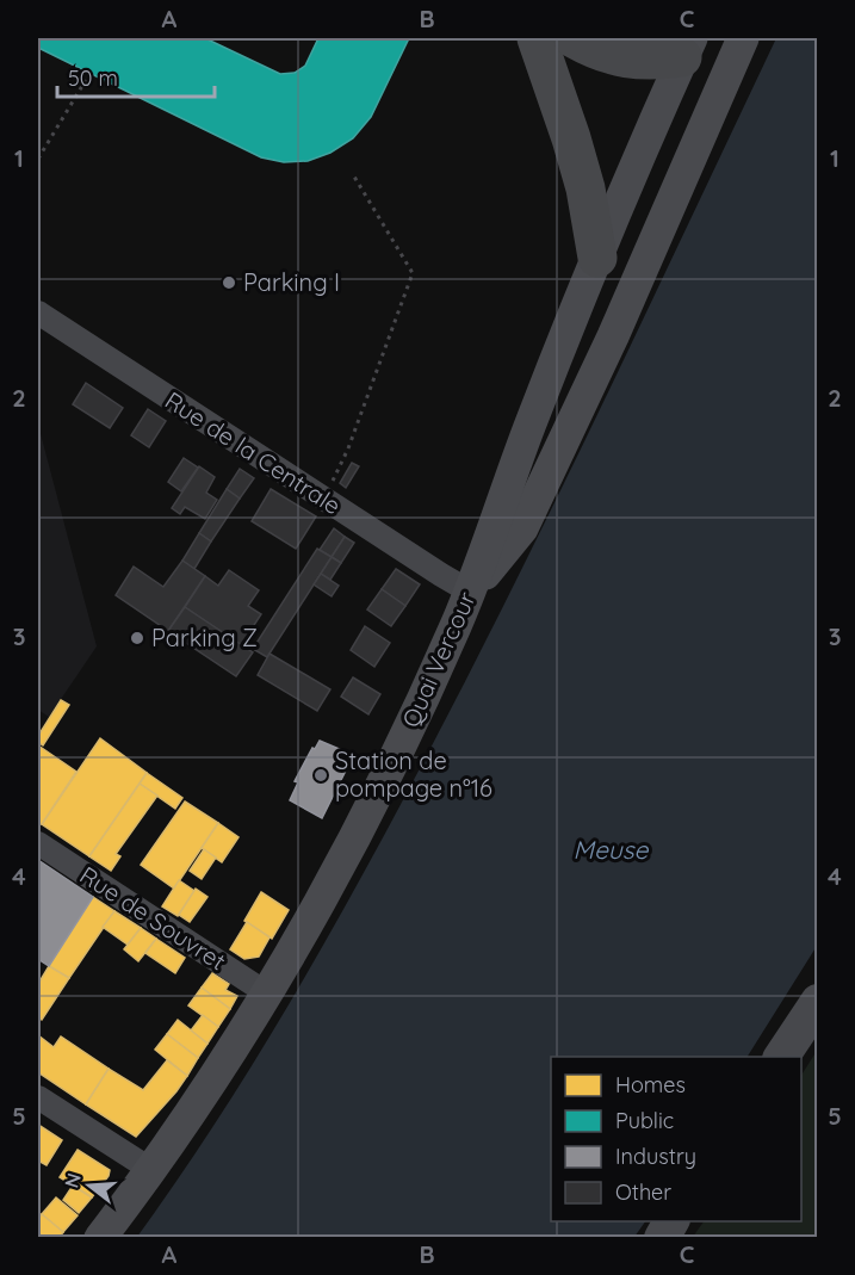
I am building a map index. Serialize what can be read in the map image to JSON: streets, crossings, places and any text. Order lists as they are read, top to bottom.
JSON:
{
  "streets": {
    "main road": ["Quai Vercour"],
    "street": ["Rue de la Centrale", "Rue de Souvret"]
  },
  "crossings": [
    ["Rue de la Centrale", "Quai Vercour"],
    ["Quai Vercour", "Rue de Souvret"]
  ],
  "water": ["Meuse"],
  "places": ["Parking I", "Parking Z", "Station de pompage n°16"],
  "legend": [
    "Homes",
    "Public",
    "Industry",
    "Other"
  ],
  "scale_bar": "50 m",
  "north": "left",
  "grid": {
    "columns": ["A", "B", "C"],
    "rows": [
      "1",
      "2",
      "3",
      "4",
      "5"
    ]
  }
}
